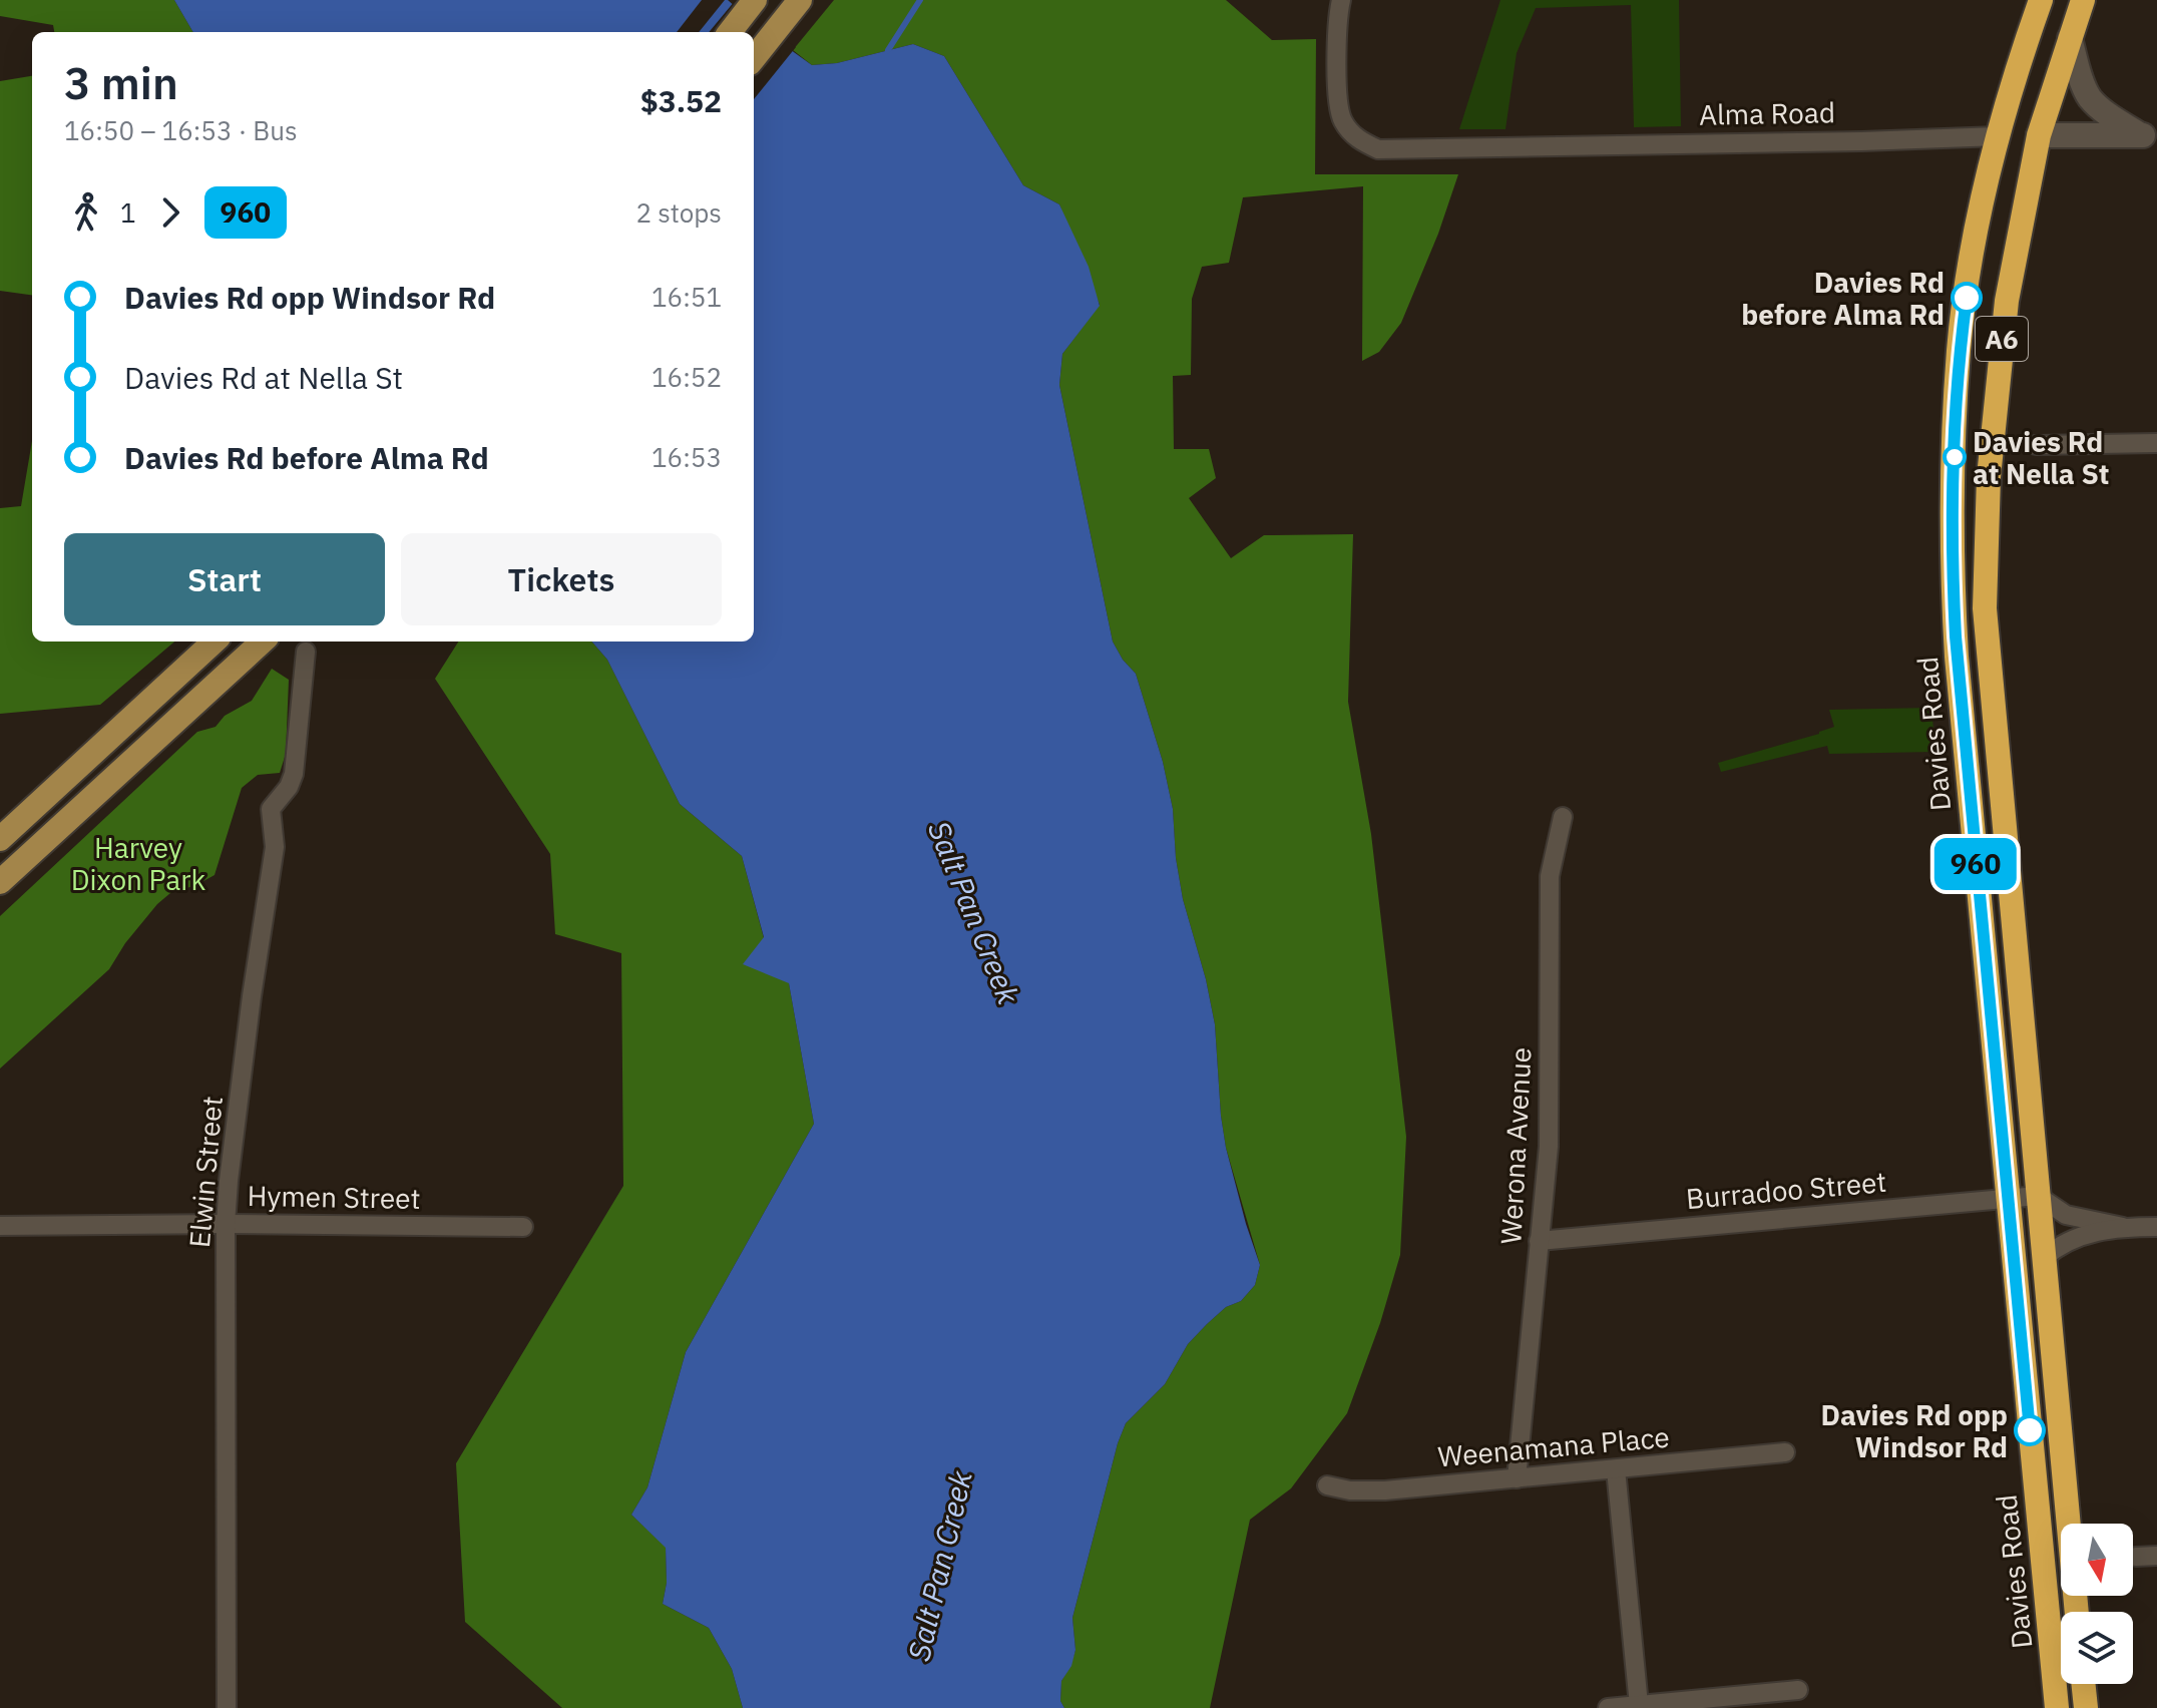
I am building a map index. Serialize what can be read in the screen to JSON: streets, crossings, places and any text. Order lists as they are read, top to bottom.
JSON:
{
  "streets": {
    "highway": ["Alma Road", "A6", "Davies Road"],
    "street": [
      "Werona Avenue",
      "Elwin Street",
      "Burradoo Street",
      "Hymen Street",
      "Weenamana Place"
    ]
  },
  "crossings": [
    ["Alma Road", "Davies Road"],
    ["Davies Road", "Burradoo Street"],
    ["Werona Avenue", "Burradoo Street"],
    ["Werona Avenue", "Weenamana Place"],
    ["Elwin Street", "Hymen Street"]
  ],
  "water": ["Salt Pan Creek"],
  "parks": ["Harvey Dixon Park"],
  "places": ["Davies Rd before Alma Rd", "Davies Rd at Nella St", "Davies Rd opp Windsor Rd"],
  "lines": ["bus line 960"],
  "north": "bottom",
  "page": {
    "on_map": "960",
    "heading": ["3 min", "16:50 – 16:53 · Bus", "$3.52"],
    "legs": ["1", "960", "2 stops"],
    "list": [
      {
        "name": "Davies Rd opp Windsor Rd",
        "value": "16:51"
      },
      {
        "name": "Davies Rd at Nella St",
        "value": "16:52"
      },
      {
        "name": "Davies Rd before Alma Rd",
        "value": "16:53"
      }
    ],
    "buttons": ["Start", "Tickets"]
  }
}
